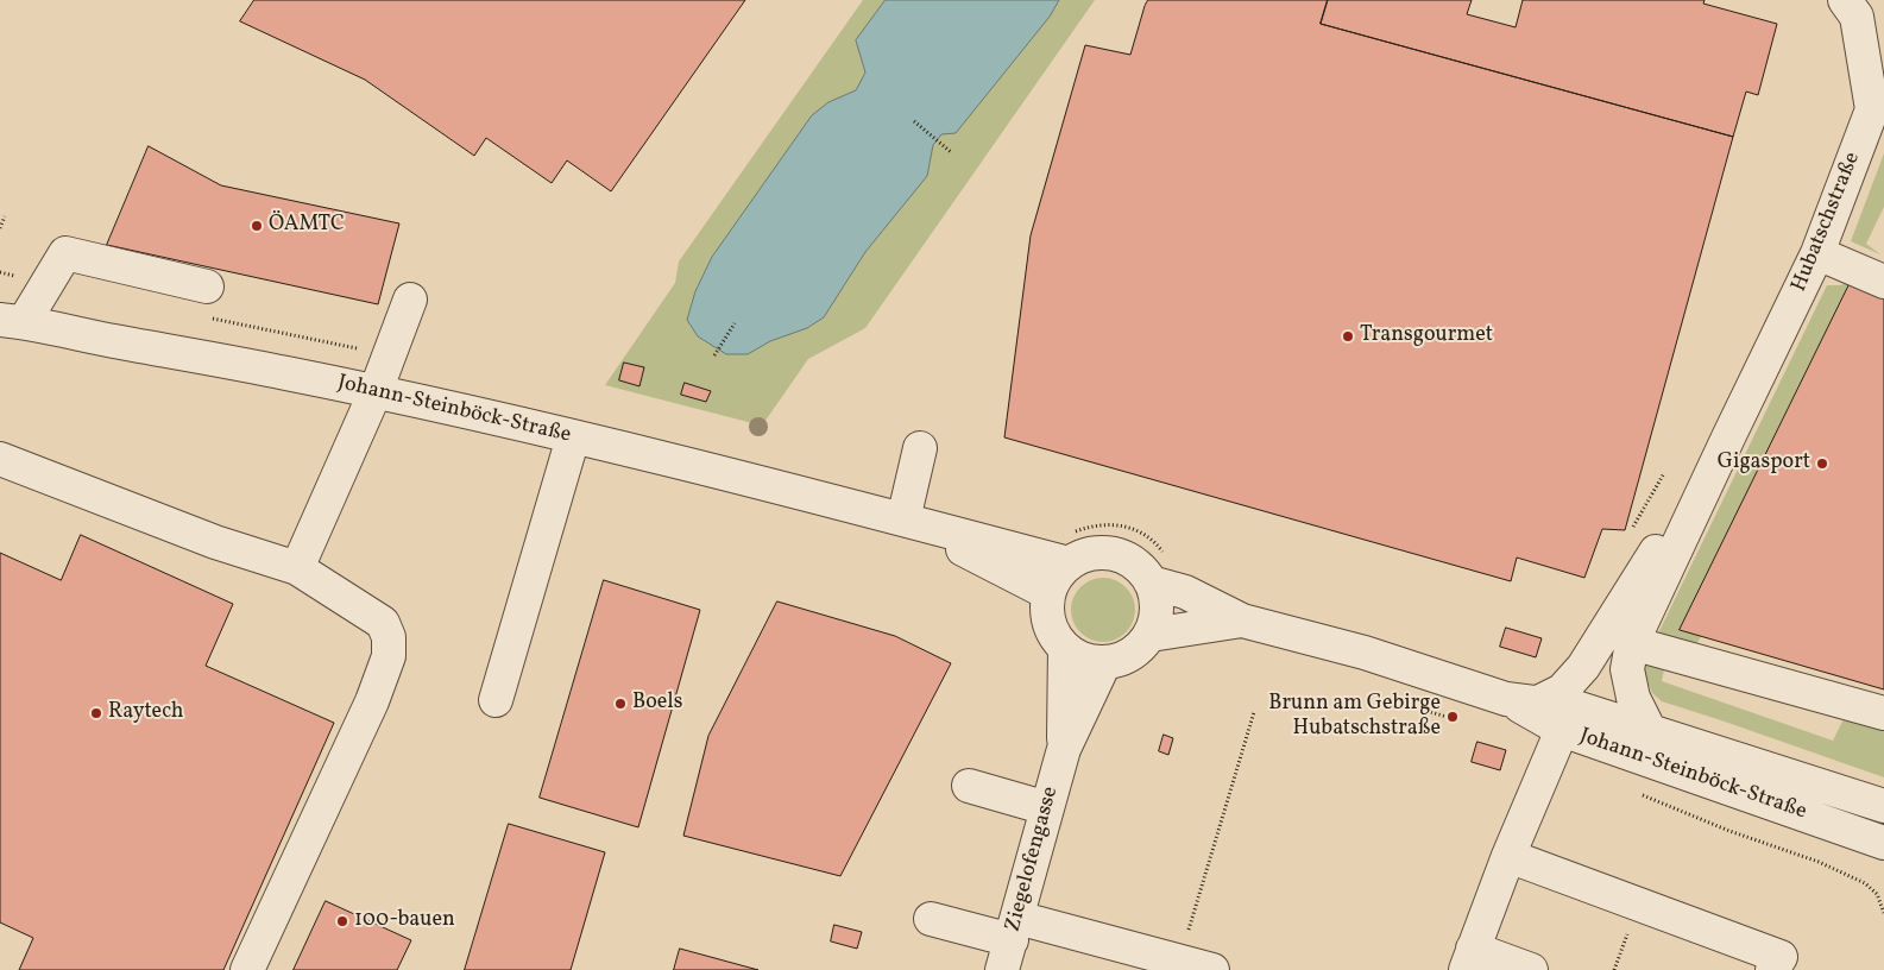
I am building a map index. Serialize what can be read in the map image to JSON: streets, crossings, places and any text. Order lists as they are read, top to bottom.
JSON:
{
  "streets": {
    "street": ["Hubatschstraße", "Johann-Steinböck-Straße", "Ziegelofengasse"]
  },
  "crossings": [
    ["Hubatschstraße", "Johann-Steinböck-Straße"],
    ["Johann-Steinböck-Straße", "Ziegelofengasse"]
  ],
  "places": [
    "ÖAMTC",
    "Transgourmet",
    "Gigasport",
    "Boels",
    "Raytech",
    "Brunn am Gebirge Hubatschstraße",
    "100-bauen"
  ]
}
